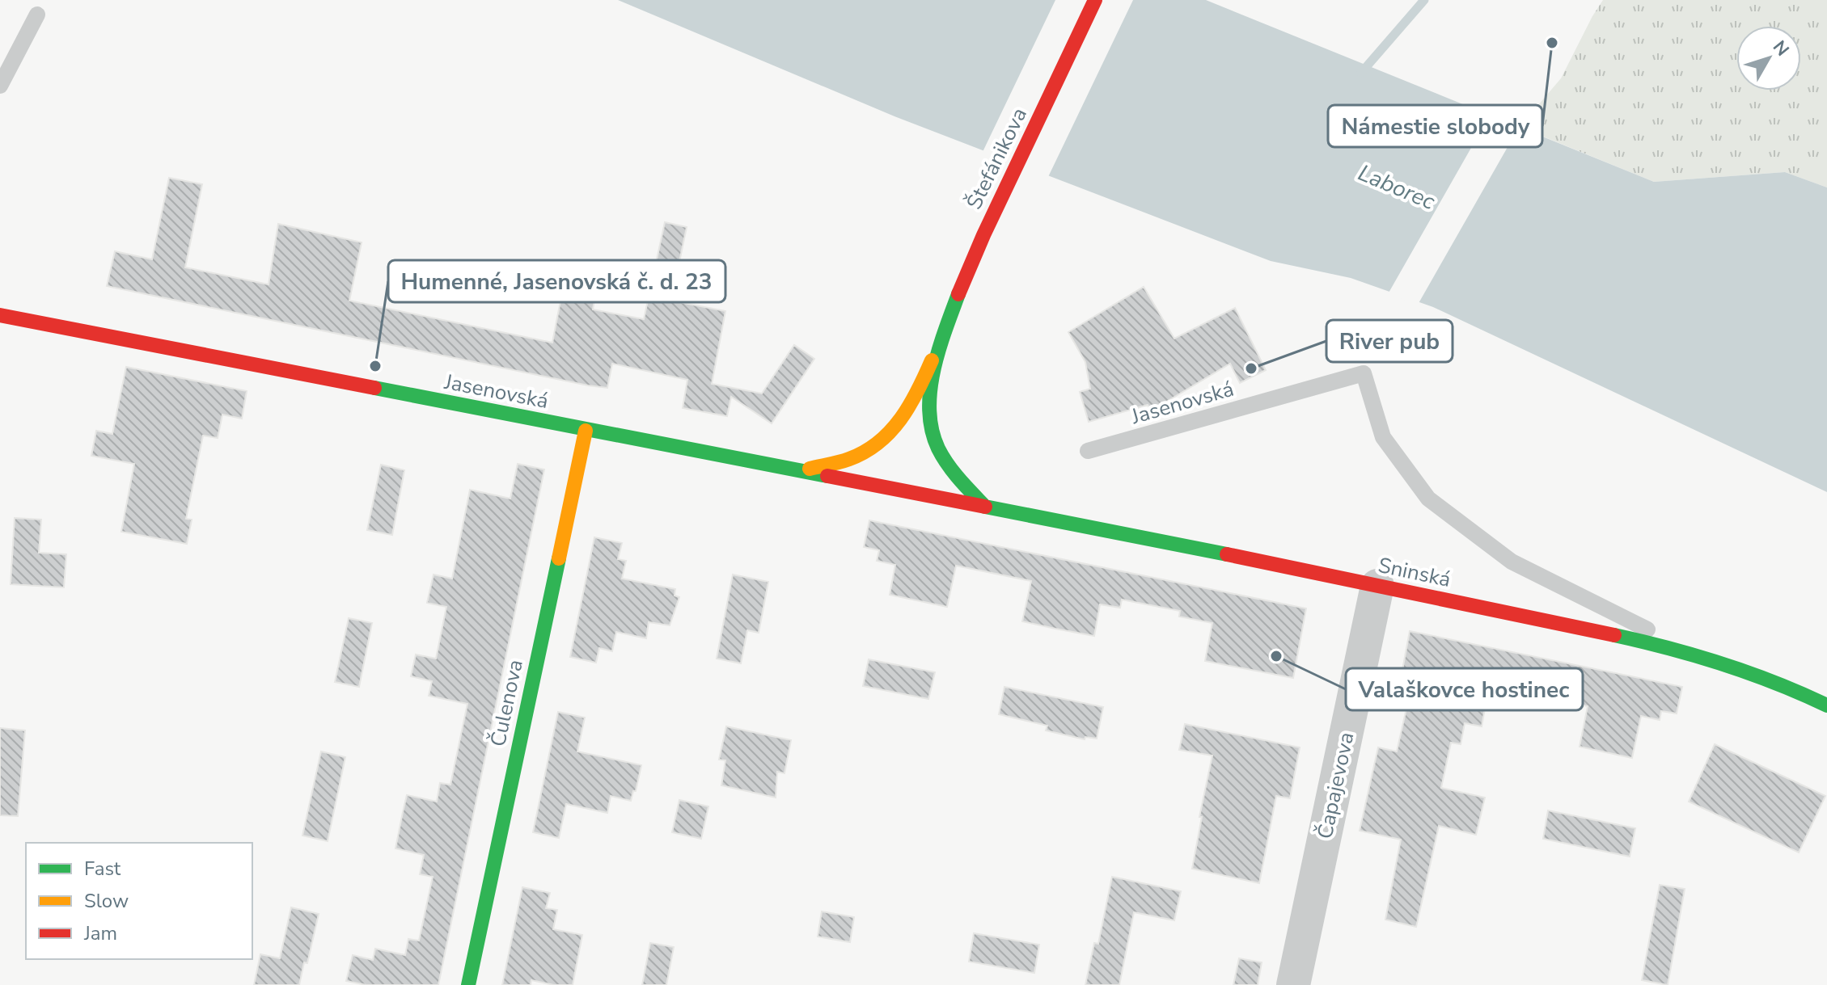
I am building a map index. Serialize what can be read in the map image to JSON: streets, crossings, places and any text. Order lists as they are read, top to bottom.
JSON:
{
  "streets": {
    "street": [
      "Štefánikova",
      "Jasenovská",
      "Sninská",
      "Čulenova",
      "Čapajevova"
    ]
  },
  "crossings": [
    ["Jasenovská", "Sninská"],
    ["Jasenovská", "Čulenova"],
    ["Sninská", "Čapajevova"]
  ],
  "water": ["Laborec"],
  "places": [
    "Námestie slobody",
    "Humenné, Jasenovská č. d. 23",
    "River pub",
    "Valaškovce hostinec"
  ],
  "legend": ["Fast", "Slow", "Jam"],
  "north": "top right"
}
